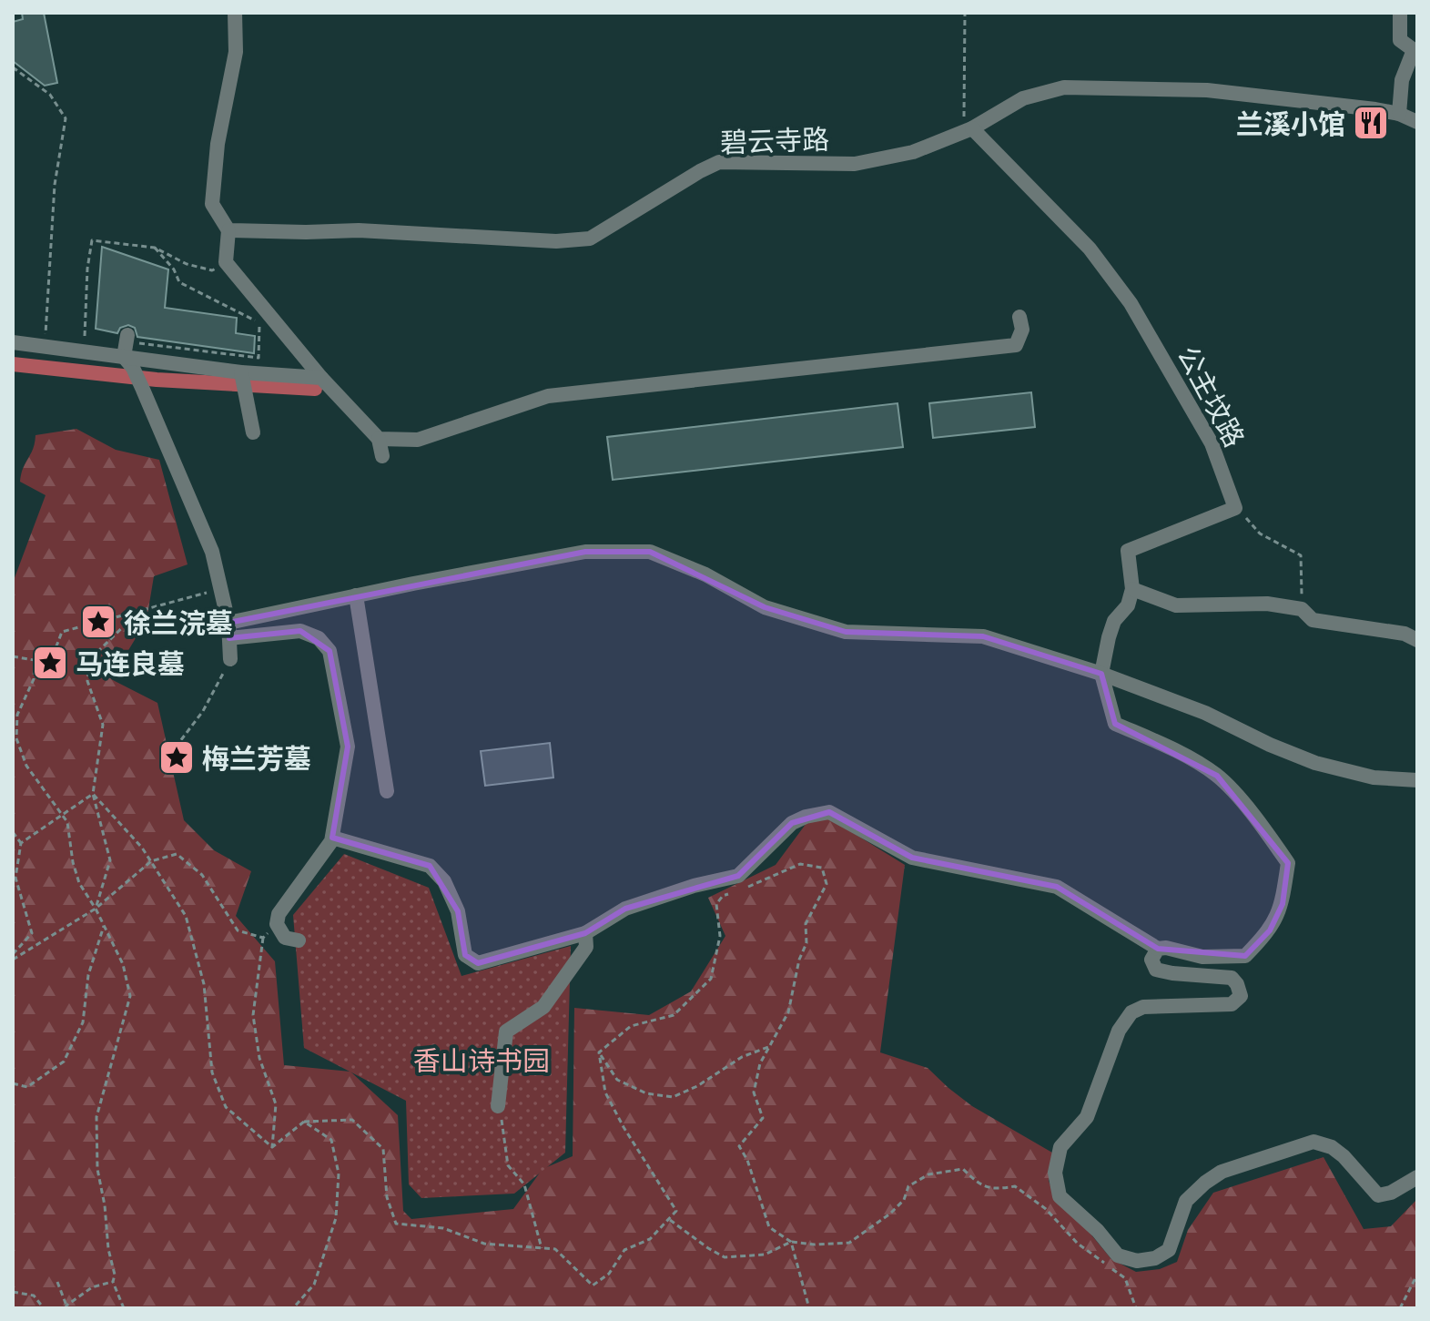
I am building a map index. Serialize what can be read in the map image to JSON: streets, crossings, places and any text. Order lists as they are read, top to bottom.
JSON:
{
  "streets": {
    "street": ["碧云寺路", "公主坟路"]
  },
  "crossings": [
    ["碧云寺路", "公主坟路"]
  ],
  "parks": ["香山诗书园"],
  "places": {
    "restaurant": ["兰溪小馆"],
    "place": ["徐兰浣墓", "马连良墓", "梅兰芳墓"]
  }
}
